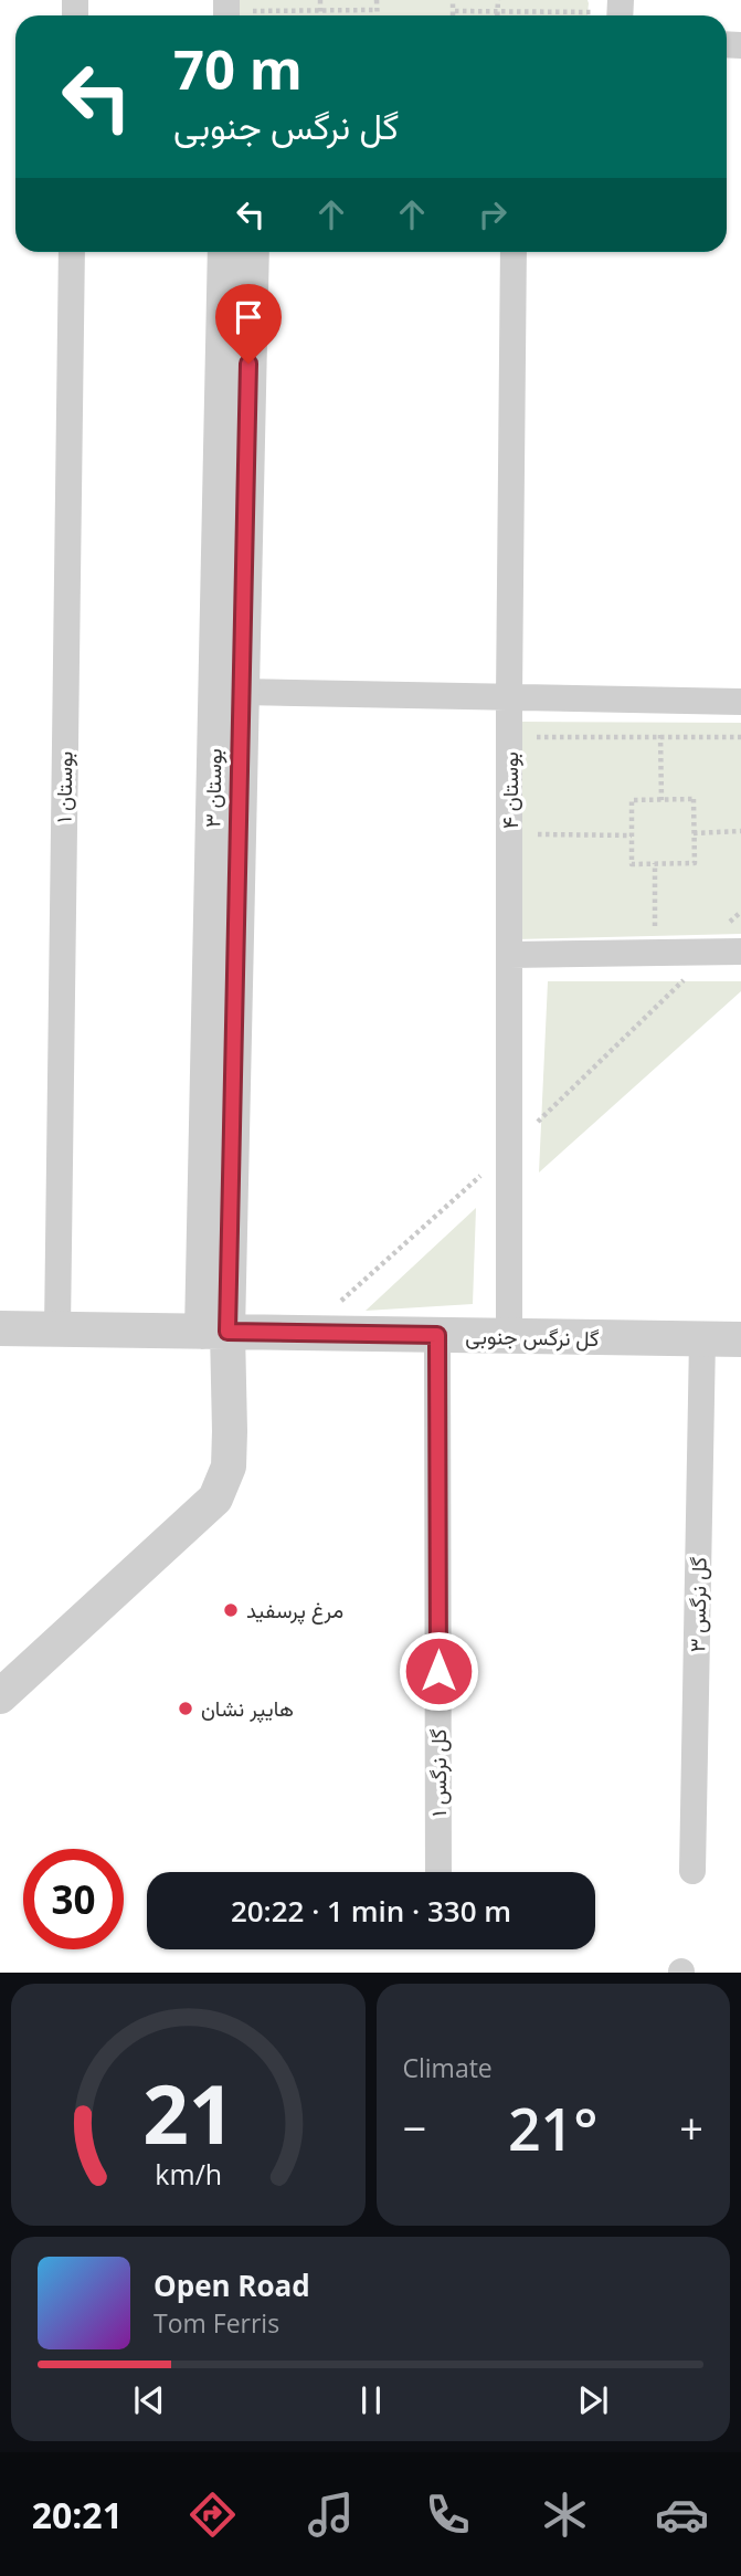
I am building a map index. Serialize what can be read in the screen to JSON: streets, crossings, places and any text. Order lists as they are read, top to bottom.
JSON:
{
  "streets": {
    "street": [
      "بوستان ۱",
      "بوستان ۳",
      "بوستان ۴",
      "گل نرگس جنوبی",
      "گل نرگس ۳",
      "گل نرگس ۱"
    ]
  },
  "crossings": [
    ["بوستان ۱", "گل نرگس جنوبی"],
    ["بوستان ۳", "گل نرگس جنوبی"],
    ["بوستان ۴", "گل نرگس جنوبی"],
    ["گل نرگس جنوبی", "گل نرگس ۳"],
    ["گل نرگس جنوبی", "گل نرگس ۱"]
  ],
  "places": ["مرغ پرسفید", "هایپر نشان"],
  "page": {
    "turn": ["70 m", "گل نرگس جنوبی"],
    "limit": "30",
    "trip": "20:22 · 1 min · 330 m",
    "tile": "Climate",
    "heat": ["−", "21°", "+"],
    "song": ["Open Road", "Tom Ferris"],
    "tabs": "20:21",
    "gauge": ["21", "km/h"]
  }
}
